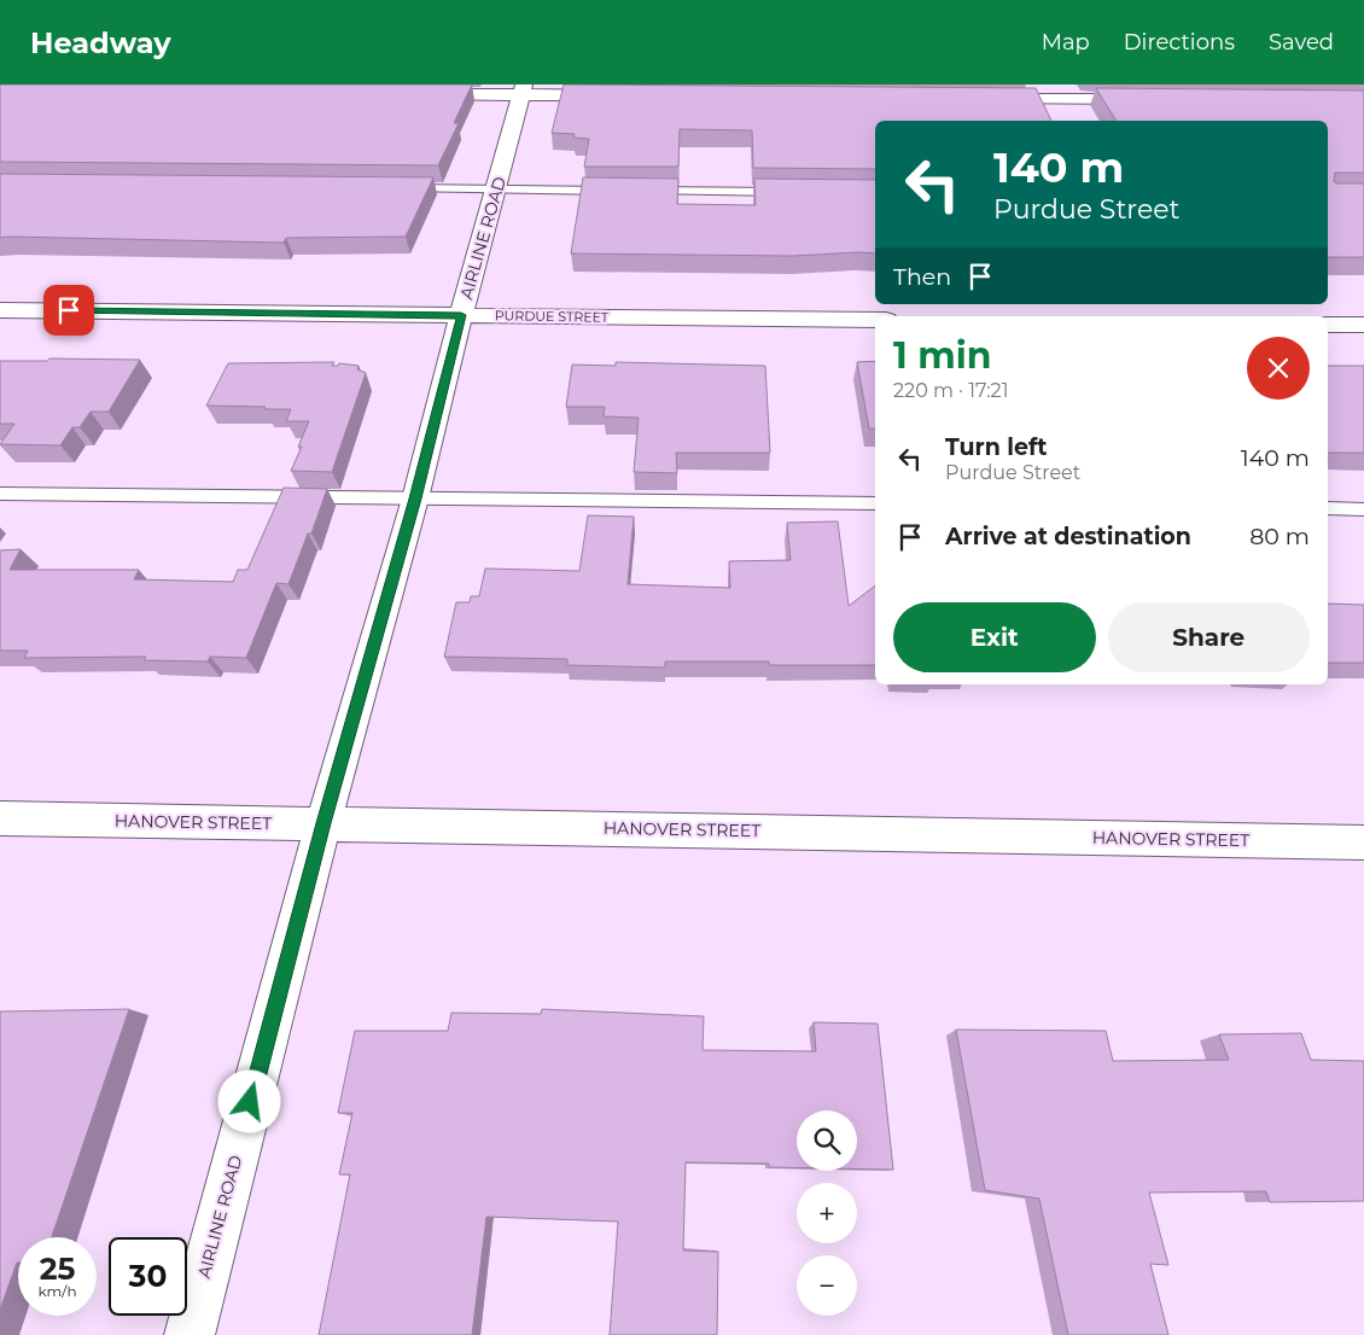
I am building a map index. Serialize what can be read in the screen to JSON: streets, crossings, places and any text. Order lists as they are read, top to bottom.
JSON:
{
  "streets": {
    "street": ["AIRLINE ROAD", "PURDUE STREET", "HANOVER STREET"]
  },
  "crossings": [
    ["AIRLINE ROAD", "PURDUE STREET"],
    ["AIRLINE ROAD", "HANOVER STREET"]
  ],
  "page": {
    "header": "Headway",
    "nav": ["Map", "Directions", "Saved"],
    "turn": ["140 m", "Purdue Street"],
    "then": "Then",
    "heading": ["1 min", "220 m · 17:21"],
    "list": [
      {
        "name": "Turn left",
        "note": "Purdue Street",
        "value": "140 m"
      },
      {
        "name": "Arrive at destination",
        "value": "80 m"
      }
    ],
    "buttons": ["Exit", "Share"],
    "map_buttons": ["+", "−"],
    "speed": "25 km/h",
    "limit": "30"
  }
}
